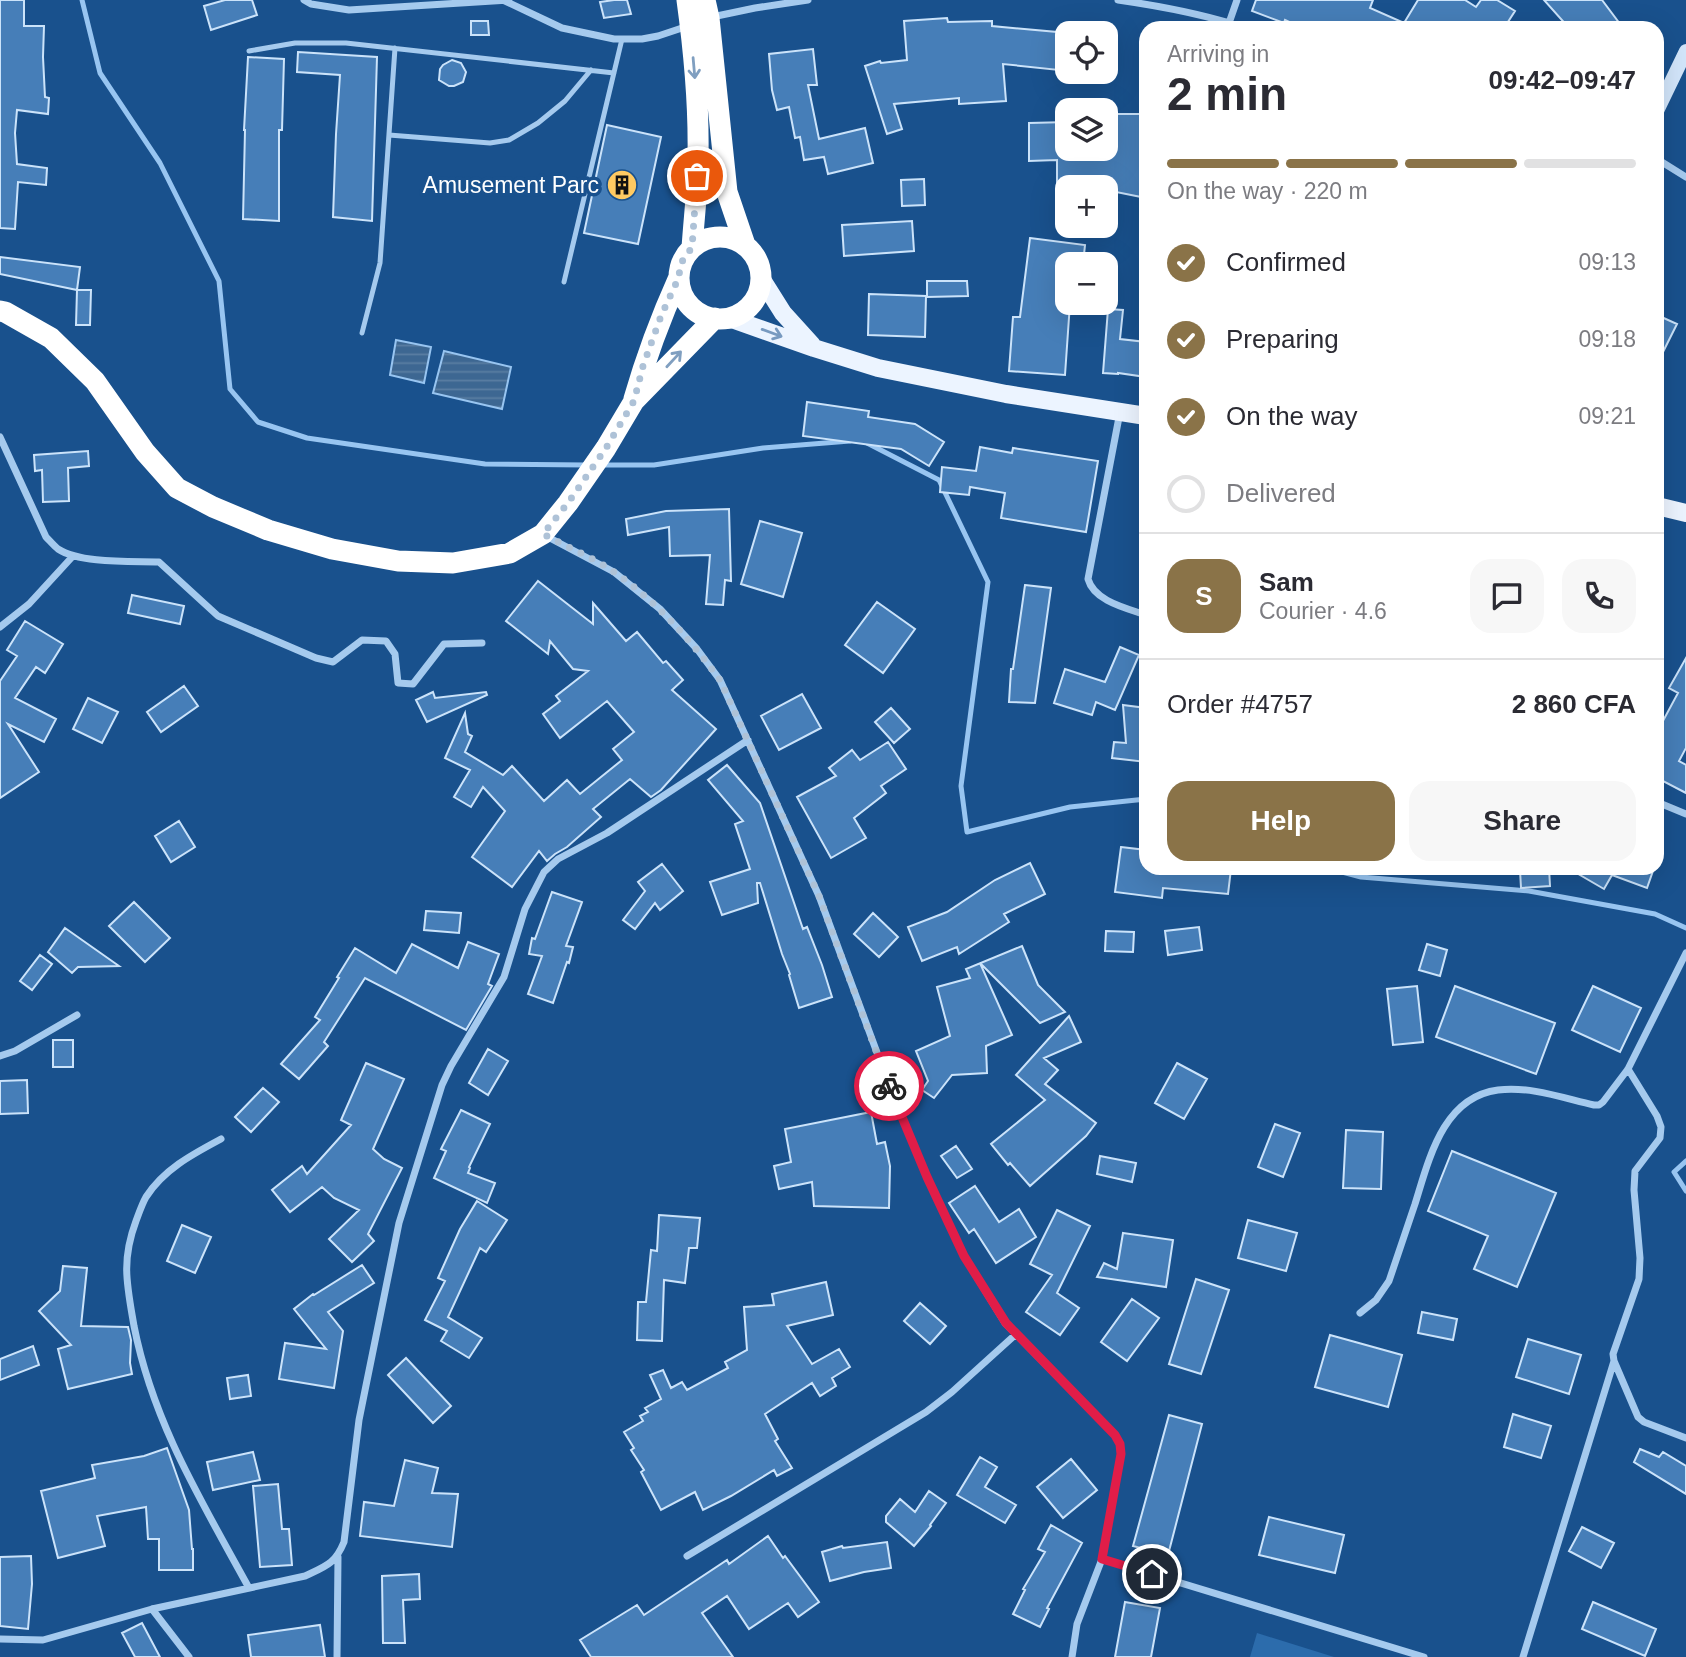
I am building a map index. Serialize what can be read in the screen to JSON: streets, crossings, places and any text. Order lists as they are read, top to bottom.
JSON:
{
  "places": {
    "building": ["Amusement Parc"]
  },
  "page": {
    "map_buttons": ["+", "−"],
    "heading": ["2 min", "Arriving in", "09:42–09:47"],
    "panel": [
      "Sam",
      "Courier · 4.6",
      "Order #4757",
      "2 860 CFA"
    ],
    "bar": "On the way · 220 m",
    "list": [
      ["Confirmed", "09:13"],
      ["Preparing", "09:18"],
      ["On the way", "09:21"],
      "Delivered"
    ],
    "round": "S",
    "buttons": ["Help", "Share"]
  }
}
